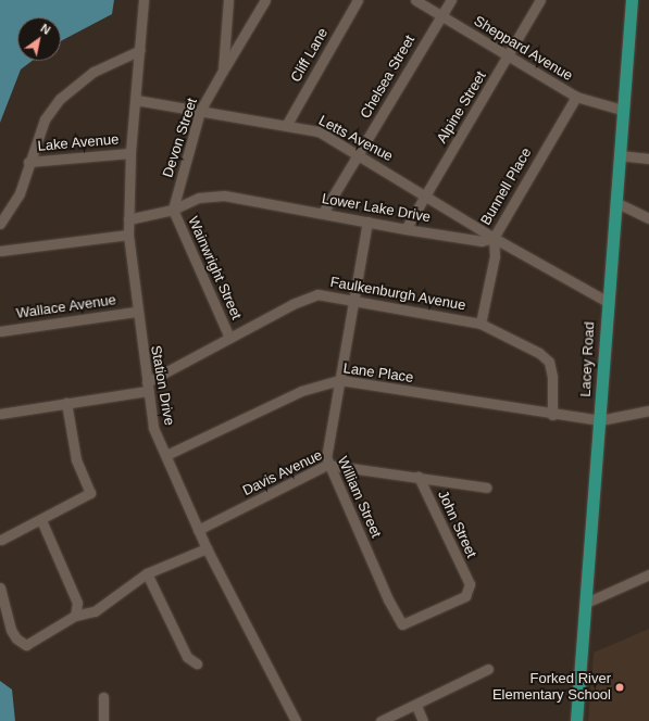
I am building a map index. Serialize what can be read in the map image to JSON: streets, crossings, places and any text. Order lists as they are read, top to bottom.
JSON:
{
  "streets": {
    "main road": ["Lacey Road"],
    "street": [
      "Sheppard Avenue",
      "Cliff Lane",
      "Chelsea Street",
      "Alpine Street",
      "Devon Street",
      "Letts Avenue",
      "Lake Avenue",
      "Bunnell Place",
      "Lower Lake Drive",
      "Wainwright Street",
      "Faulkenburgh Avenue",
      "Wallace Avenue",
      "Lane Place",
      "Station Drive",
      "Davis Avenue",
      "William Street",
      "John Street"
    ]
  },
  "crossings": [
    ["Sheppard Avenue", "Chelsea Street"],
    ["Sheppard Avenue", "Alpine Street"],
    ["Sheppard Avenue", "Bunnell Place"],
    ["Sheppard Avenue", "Lacey Road"],
    ["Cliff Lane", "Letts Avenue"],
    ["Chelsea Street", "Letts Avenue"],
    ["Chelsea Street", "Lower Lake Drive"],
    ["Alpine Street", "Letts Avenue"],
    ["Alpine Street", "Lower Lake Drive"],
    ["Devon Street", "Letts Avenue"],
    ["Devon Street", "Lower Lake Drive"],
    ["Devon Street", "Wainwright Street"],
    ["Letts Avenue", "Bunnell Place"],
    ["Letts Avenue", "Lower Lake Drive"],
    ["Letts Avenue", "Station Drive"],
    ["Lake Avenue", "Station Drive"],
    ["Bunnell Place", "Lower Lake Drive"],
    ["Bunnell Place", "Faulkenburgh Avenue"],
    ["Lower Lake Drive", "Wainwright Street"],
    ["Lower Lake Drive", "Station Drive"],
    ["Lower Lake Drive", "William Street"],
    ["Wainwright Street", "Faulkenburgh Avenue"],
    ["Faulkenburgh Avenue", "Lane Place"],
    ["Faulkenburgh Avenue", "Station Drive"],
    ["Faulkenburgh Avenue", "William Street"],
    ["Wallace Avenue", "Station Drive"],
    ["Lacey Road", "Lane Place"],
    ["Lane Place", "Station Drive"],
    ["Lane Place", "William Street"],
    ["Station Drive", "Davis Avenue"],
    ["Davis Avenue", "William Street"],
    ["Davis Avenue", "John Street"],
    ["William Street", "John Street"]
  ],
  "places": ["Forked River Elementary School"],
  "north": "top right"
}
